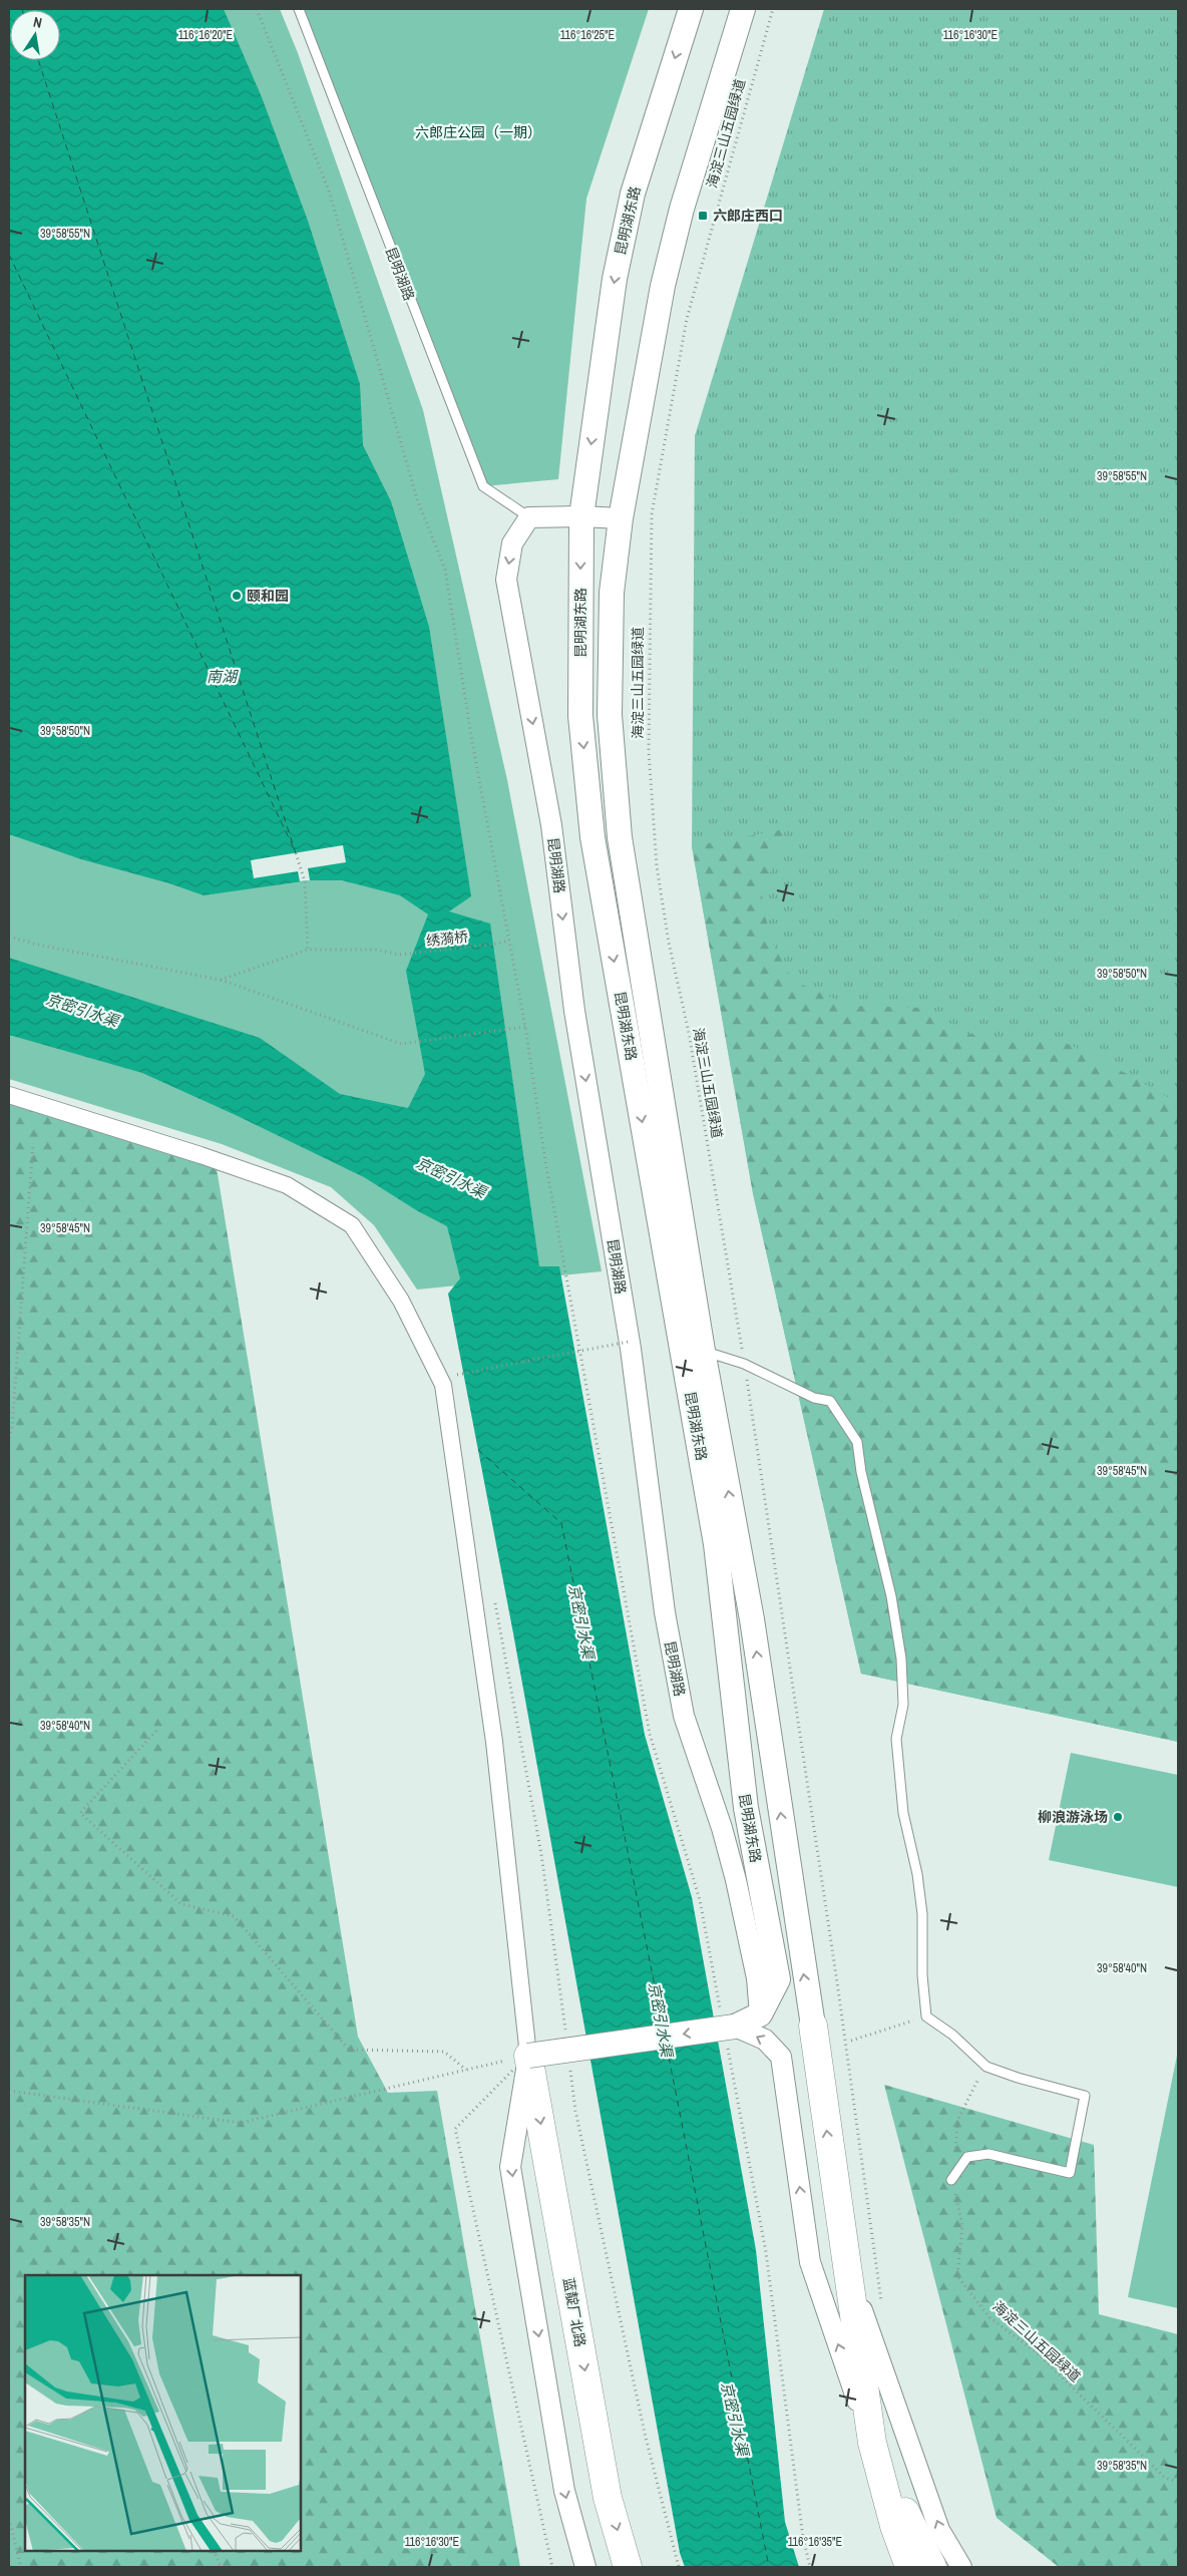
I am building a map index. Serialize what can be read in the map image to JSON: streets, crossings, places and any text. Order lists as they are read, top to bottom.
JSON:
{
  "streets": {
    "highway": ["蓝靛厂北路"],
    "main road": ["昆明湖东路"],
    "street": ["昆明湖路"],
    "path": ["海淀三山五园绿道", "绣漪桥"]
  },
  "crossings": [
    ["昆明湖东路", "昆明湖路"]
  ],
  "one_way": ["昆明湖路", "蓝靛厂北路"],
  "water": ["南湖", "京密引水渠"],
  "parks": ["六郎庄公园（一期）"],
  "places": {
    "transit": ["六郎庄西口"],
    "other": ["颐和园", "柳浪游泳场"]
  },
  "north": "top",
  "coordinates": [
    "116°16'20\"E",
    "116°16'25\"E",
    "116°16'30\"E",
    "39°58'55\"N",
    "39°58'50\"N",
    "39°58'45\"N",
    "39°58'40\"N",
    "39°58'35\"N",
    "116°16'35\"E"
  ]
}
